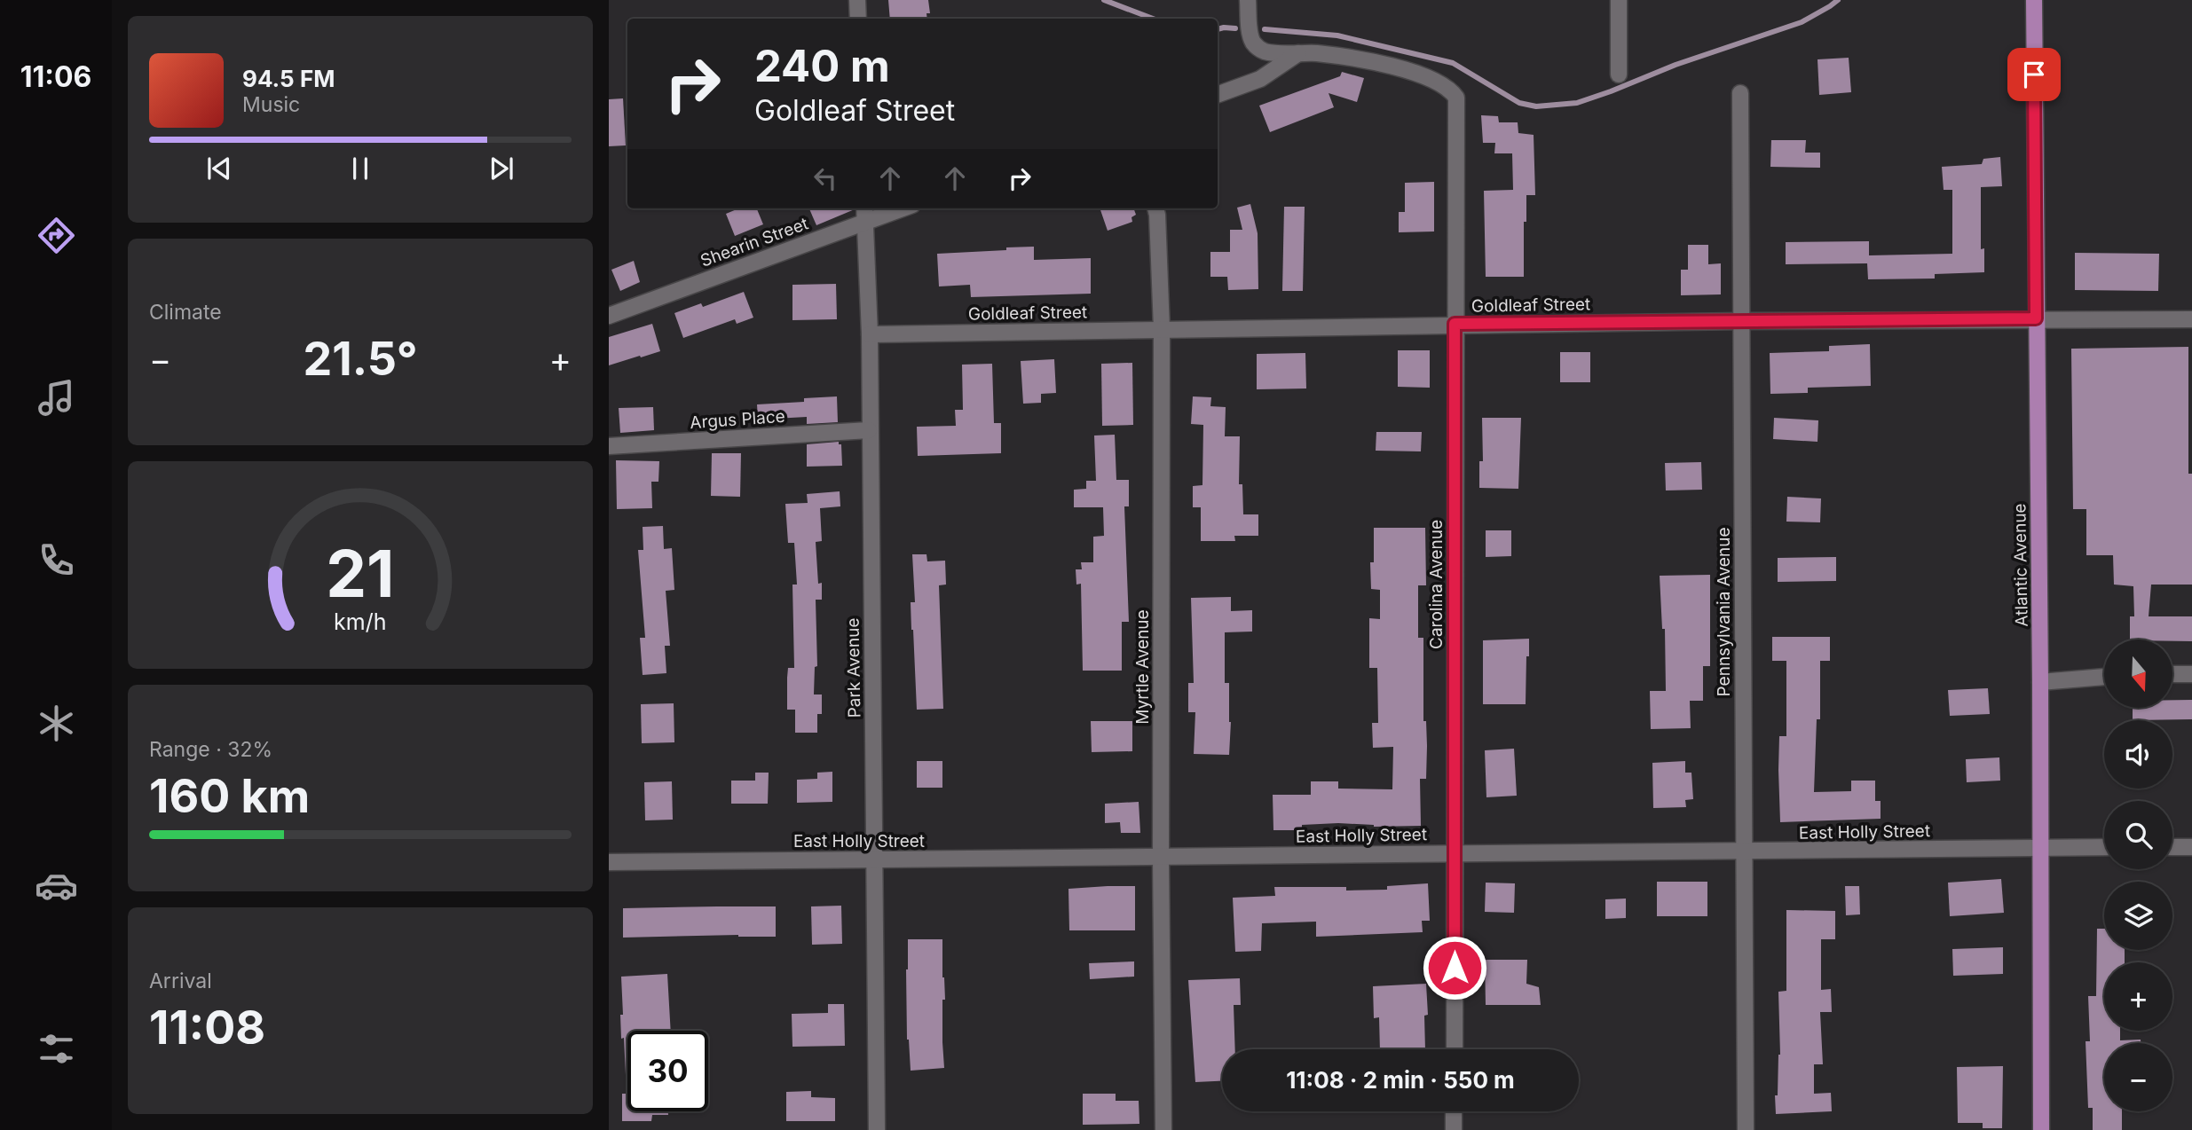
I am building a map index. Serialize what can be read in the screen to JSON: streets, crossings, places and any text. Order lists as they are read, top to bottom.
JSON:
{
  "streets": {
    "main road": ["Atlantic Avenue"],
    "street": [
      "Shearin Street",
      "Goldleaf Street",
      "Argus Place",
      "Carolina Avenue",
      "Pennsylvania Avenue",
      "Myrtle Avenue",
      "Park Avenue",
      "East Holly Street"
    ]
  },
  "crossings": [
    ["Shearin Street", "Park Avenue"],
    ["Goldleaf Street", "Atlantic Avenue"],
    ["Goldleaf Street", "Carolina Avenue"],
    ["Goldleaf Street", "Pennsylvania Avenue"],
    ["Goldleaf Street", "Myrtle Avenue"],
    ["Goldleaf Street", "Park Avenue"],
    ["Argus Place", "Park Avenue"],
    ["Atlantic Avenue", "East Holly Street"],
    ["Carolina Avenue", "East Holly Street"],
    ["Pennsylvania Avenue", "East Holly Street"],
    ["Myrtle Avenue", "East Holly Street"],
    ["Park Avenue", "East Holly Street"]
  ],
  "north": "bottom",
  "page": {
    "tabs": "11:06",
    "turn": ["240 m", "Goldleaf Street"],
    "song": ["94.5 FM", "Music"],
    "tile": [
      "Climate",
      ["Range · 32%", "160 km"],
      ["Arrival", "11:08"]
    ],
    "heat": ["−", "21.5°", "+"],
    "map_buttons": ["+", "−"],
    "limit": "30",
    "trip": "11:08 · 2 min · 550 m",
    "gauge": ["21", "km/h"]
  }
}
